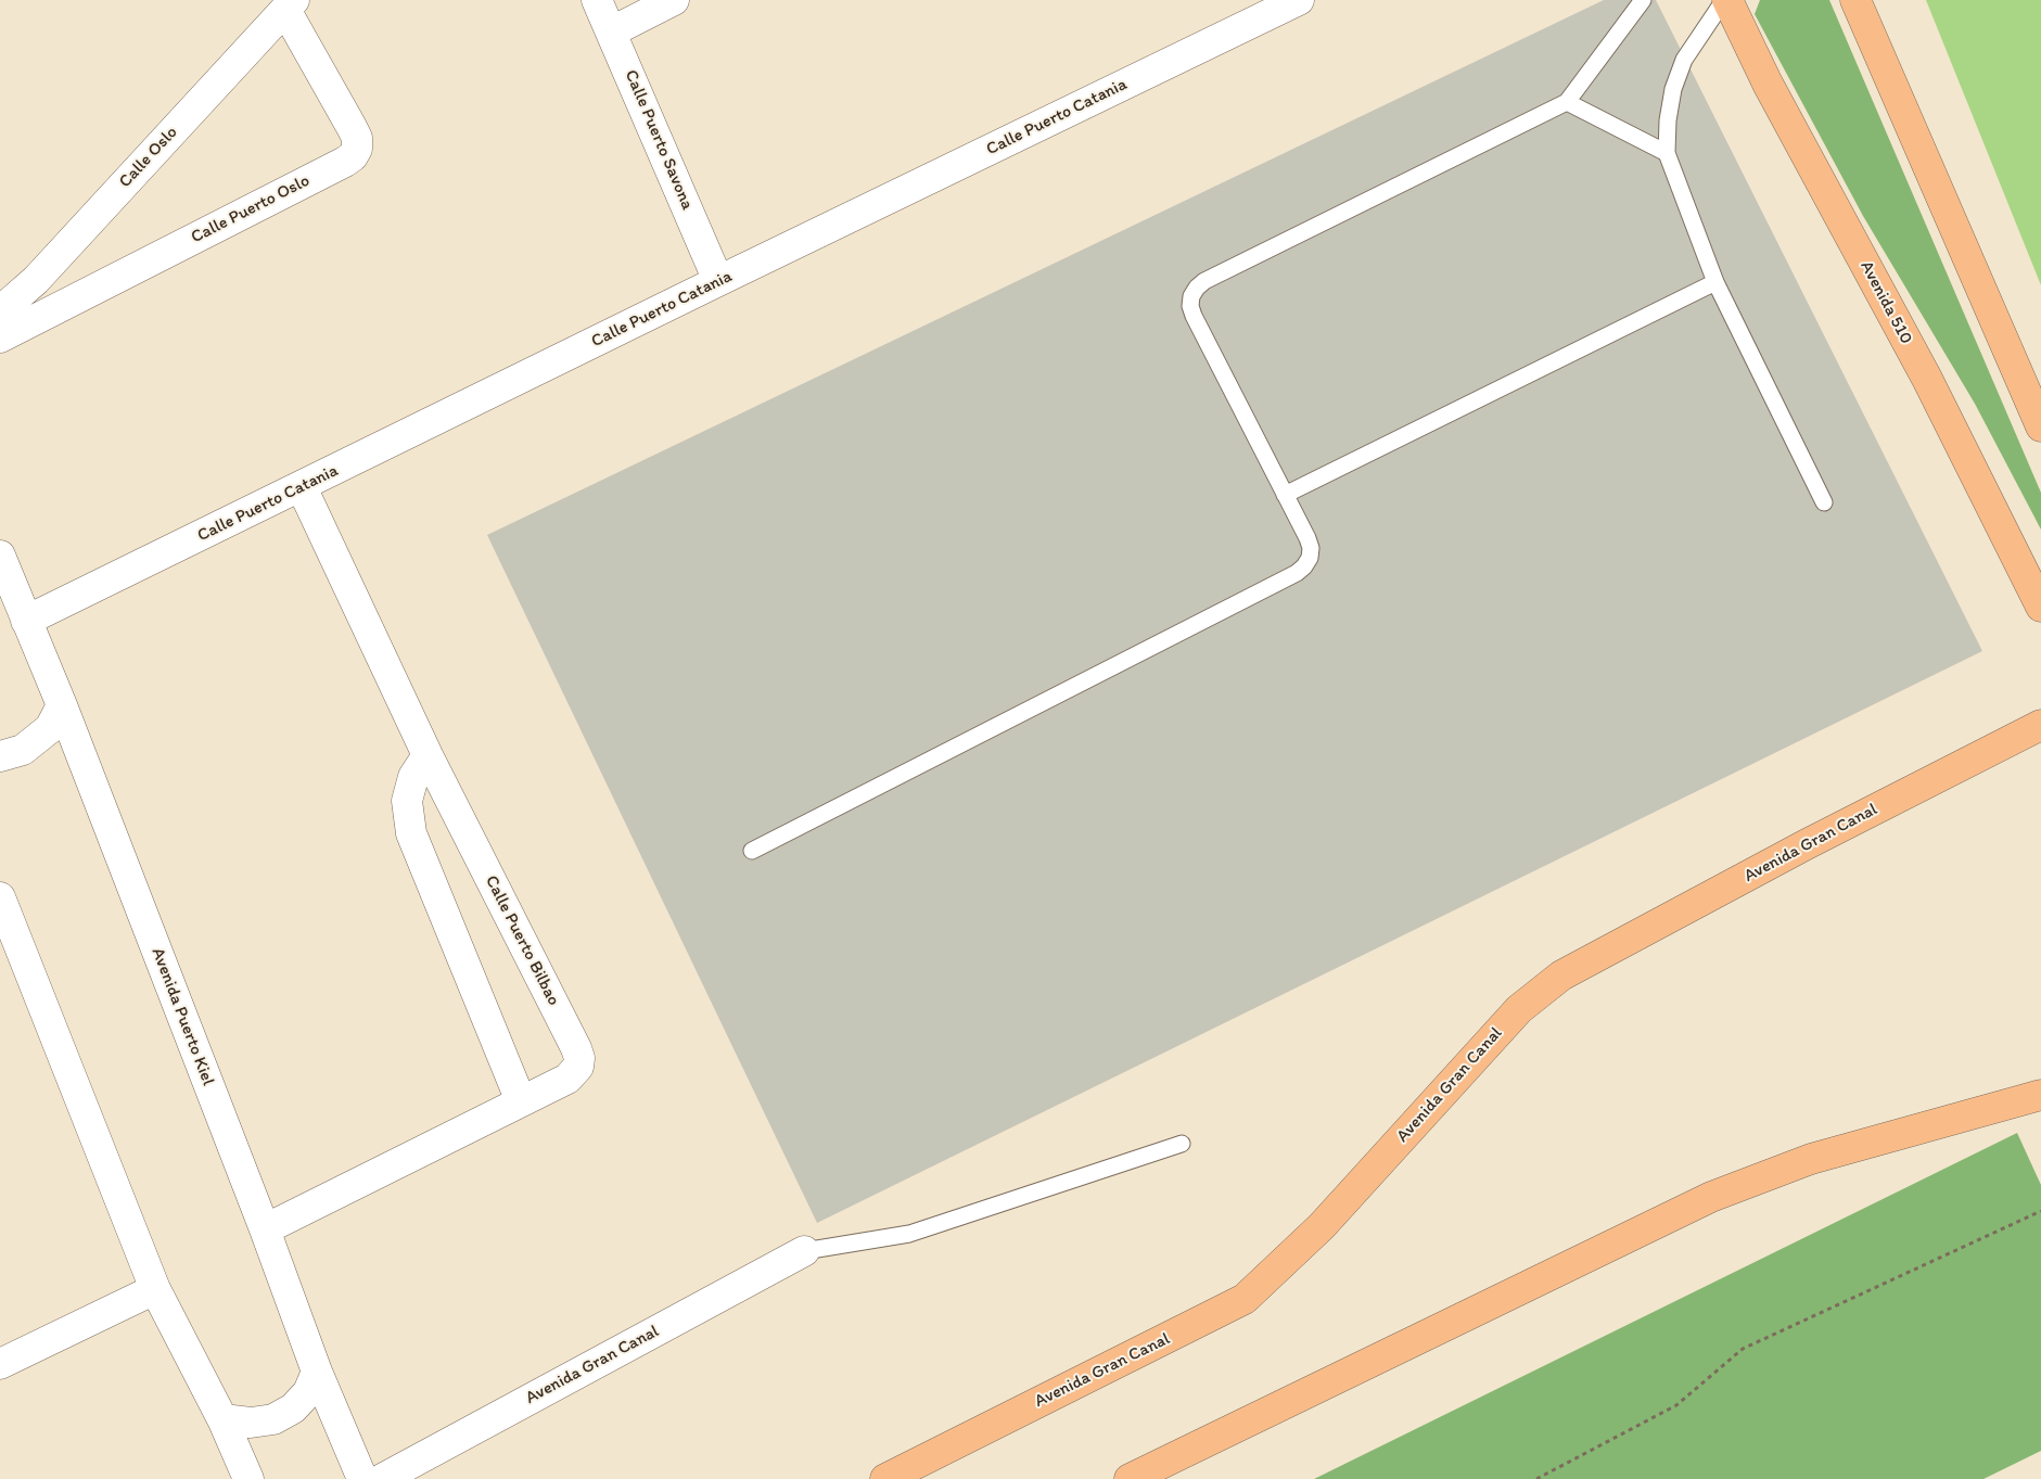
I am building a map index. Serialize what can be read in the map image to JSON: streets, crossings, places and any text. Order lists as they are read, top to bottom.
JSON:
{
  "streets": {
    "main road": ["Avenida 510", "Avenida Gran Canal"],
    "street": [
      "Calle Puerto Catania",
      "Calle Puerto Savona",
      "Calle Oslo",
      "Calle Puerto Oslo",
      "Calle Puerto Bilbao",
      "Avenida Puerto Kiel"
    ]
  },
  "crossings": [
    ["Calle Puerto Catania", "Calle Puerto Savona"],
    ["Calle Puerto Catania", "Calle Puerto Bilbao"],
    ["Calle Puerto Catania", "Avenida Puerto Kiel"],
    ["Calle Oslo", "Calle Puerto Oslo"],
    ["Calle Puerto Bilbao", "Avenida Puerto Kiel"]
  ]
}
